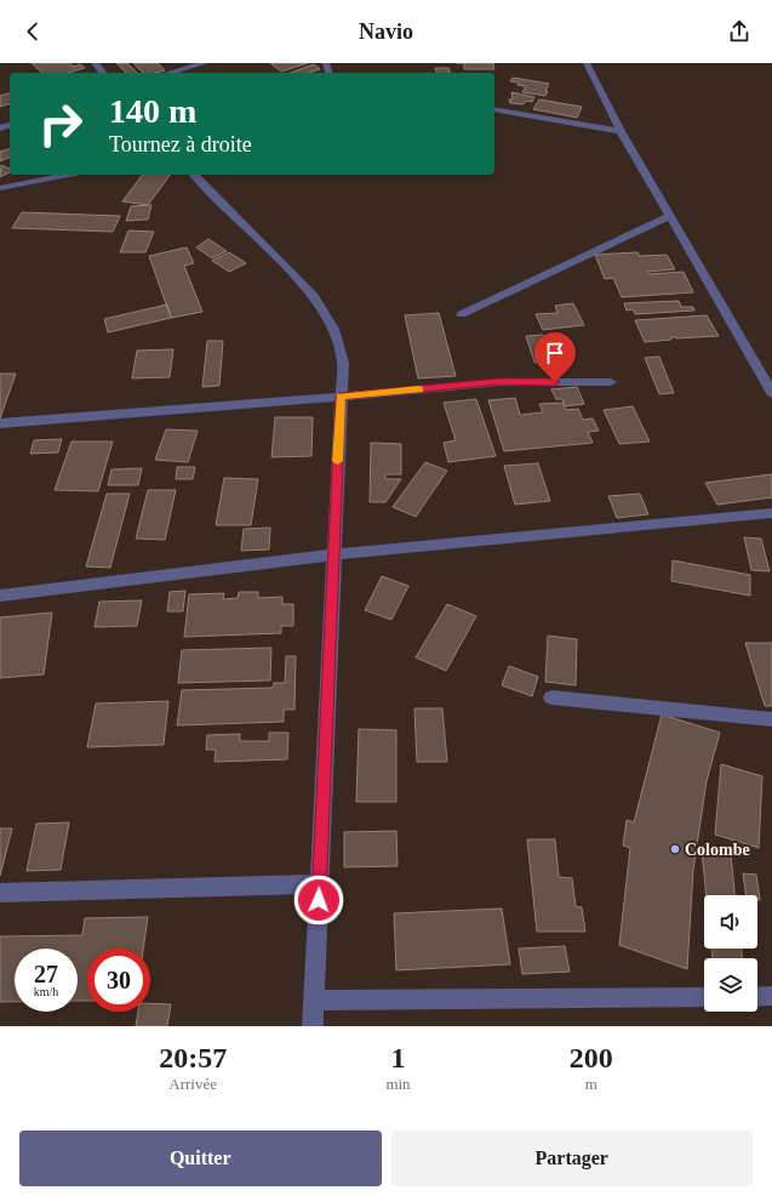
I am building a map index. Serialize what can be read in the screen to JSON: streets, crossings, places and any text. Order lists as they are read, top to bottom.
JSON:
{
  "places": ["Colombe"],
  "page": {
    "header": "Navio",
    "turn": ["140 m", "Tournez à droite"],
    "speed": "27 km/h",
    "limit": "30",
    "eta": [
      "20:57",
      "Arrivée",
      "1",
      "min",
      "200",
      "m"
    ],
    "buttons": ["Quitter", "Partager"]
  }
}
